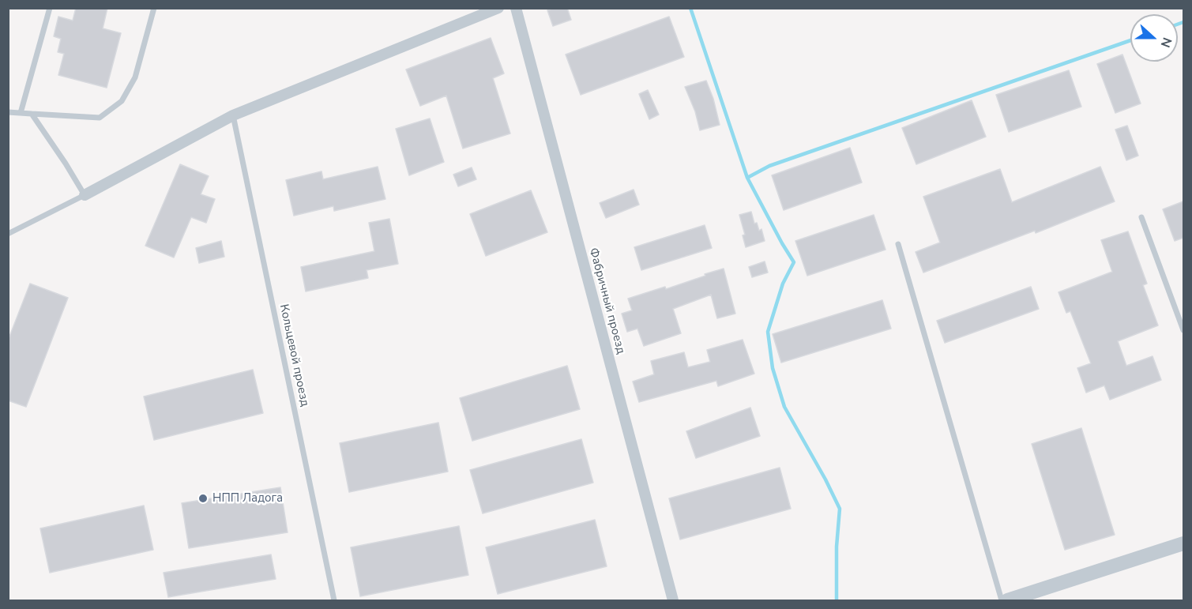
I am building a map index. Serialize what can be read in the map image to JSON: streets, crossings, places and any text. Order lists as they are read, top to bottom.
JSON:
{
  "streets": {
    "street": ["Фабричный проезд"],
    "lane": ["Кольцевой проезд"]
  },
  "places": ["НПП Ладога"],
  "north": "right"
}
